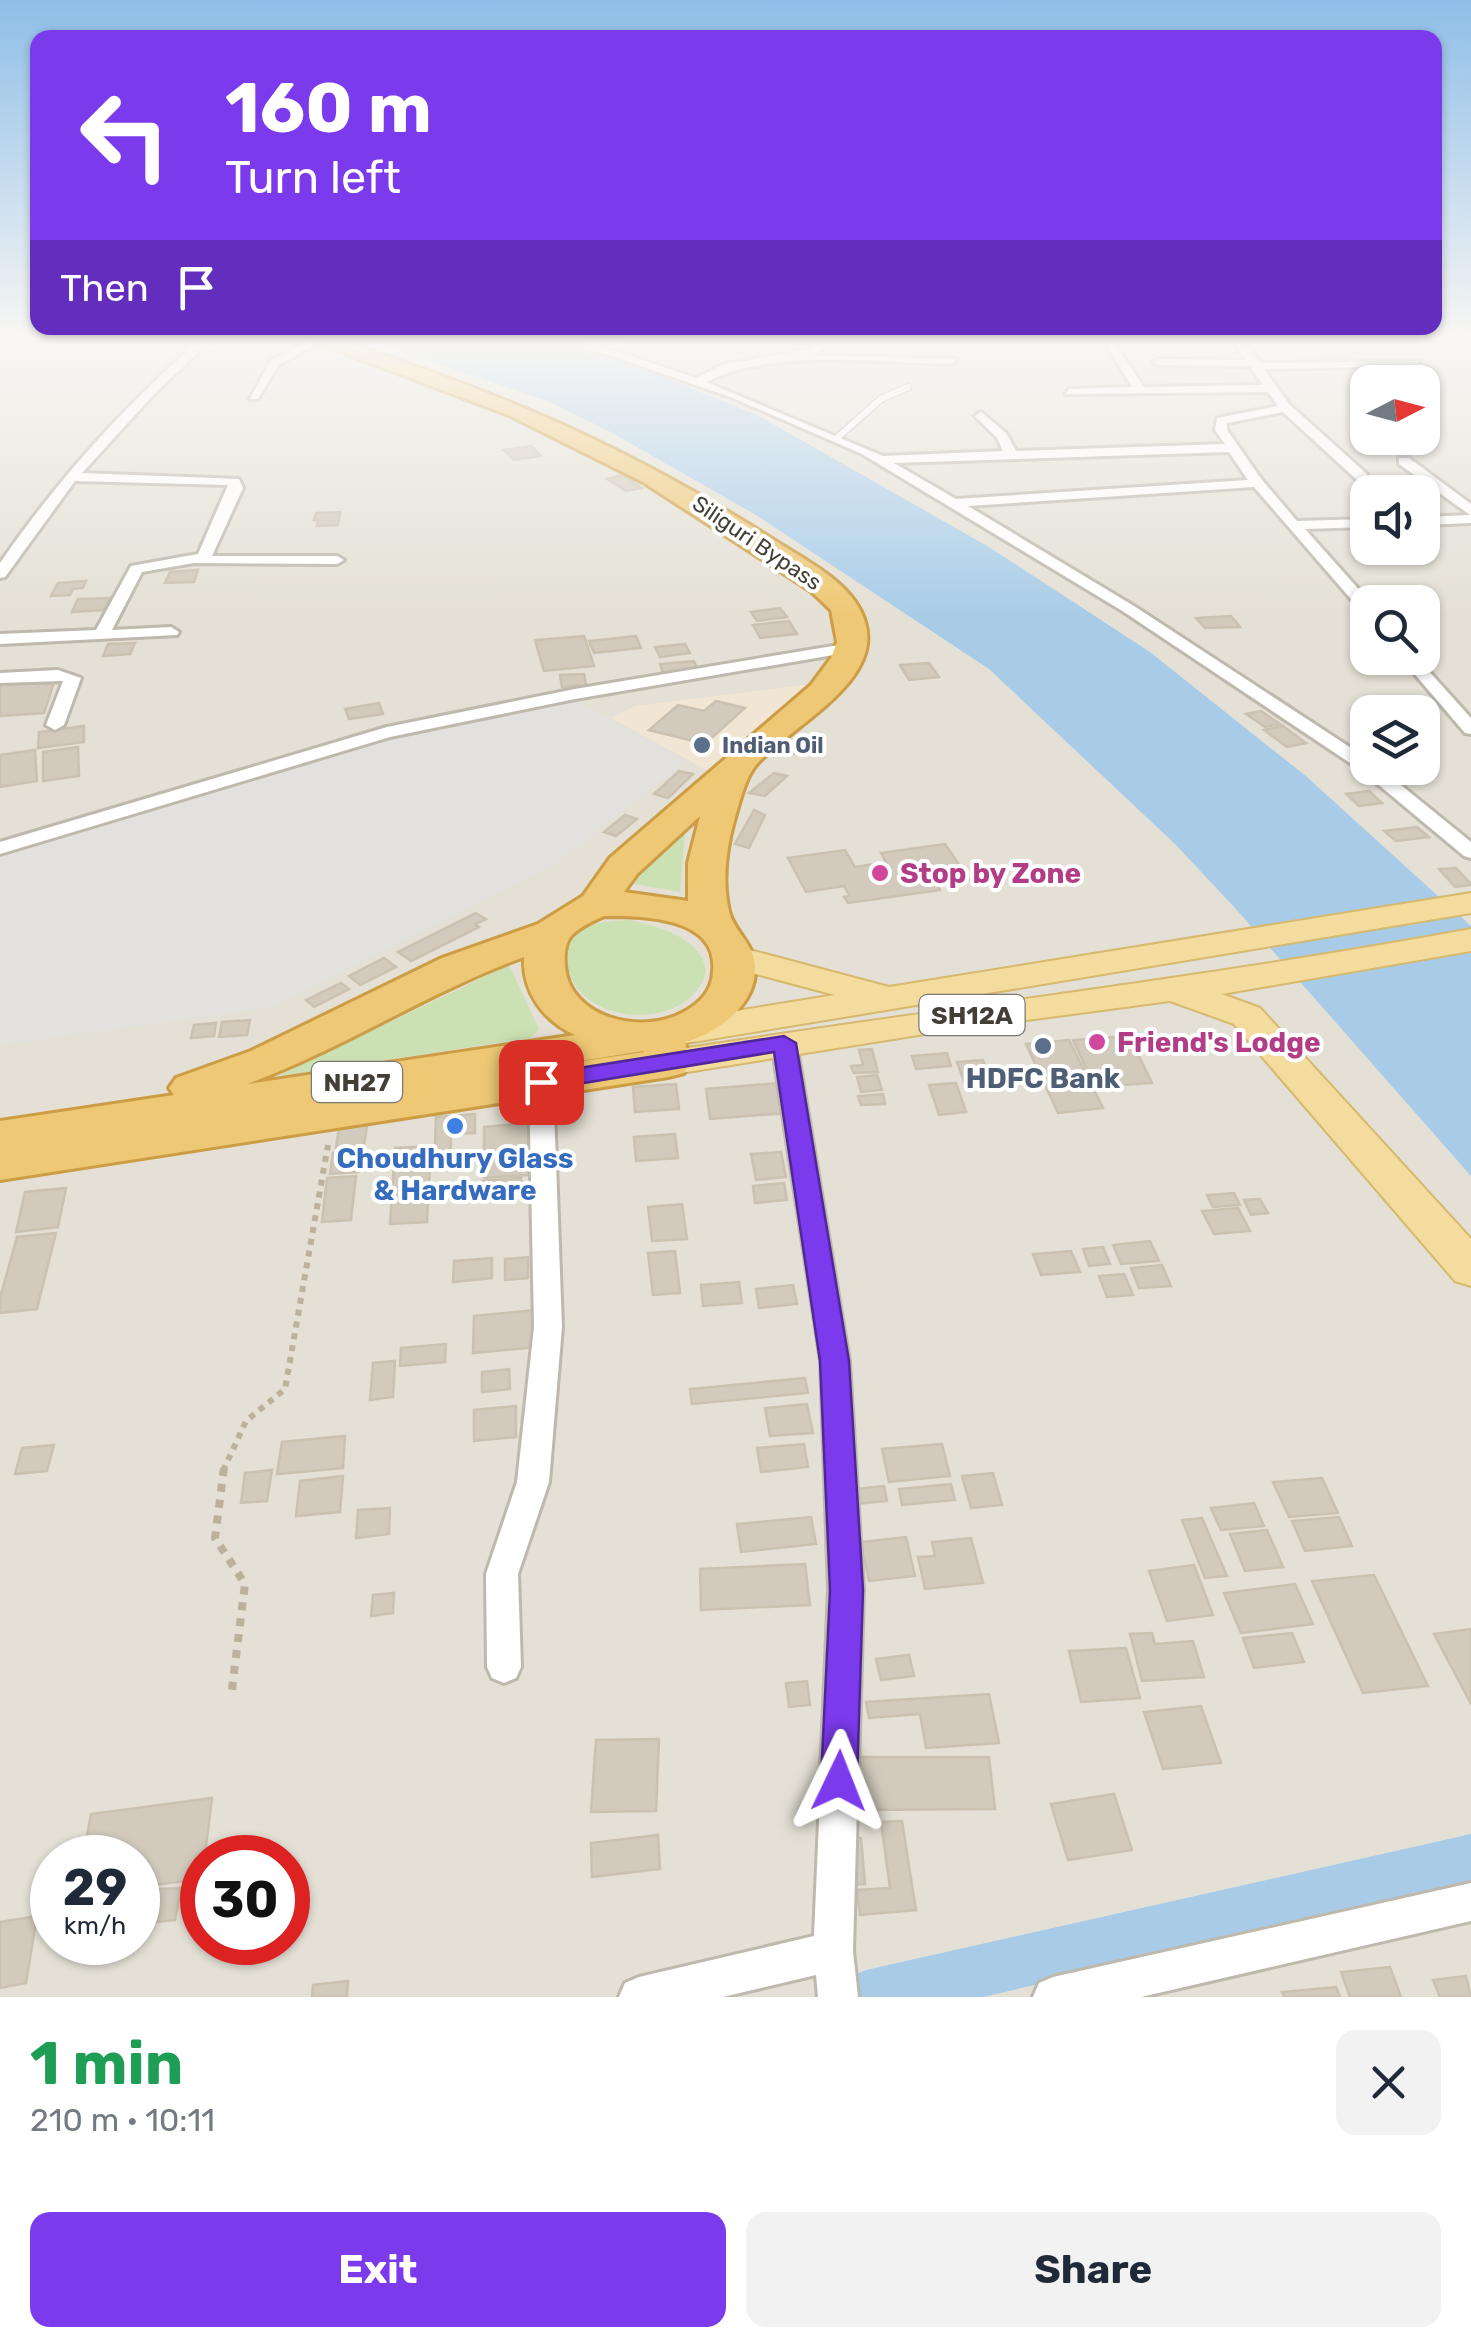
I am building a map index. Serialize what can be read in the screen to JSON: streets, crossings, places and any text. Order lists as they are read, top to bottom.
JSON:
{
  "streets": {
    "highway": ["Siliguri Bypass", "NH27"],
    "main road": ["SH12A"]
  },
  "crossings": [
    ["Siliguri Bypass", "NH27"],
    ["SH12A", "NH27"]
  ],
  "places": [
    "Indian Oil",
    "Stop by Zone",
    "Friend's Lodge",
    "HDFC Bank",
    "Choudhury Glass & Hardware"
  ],
  "north": "right",
  "page": {
    "turn": ["160 m", "Turn left"],
    "then": "Then",
    "speed": "29 km/h",
    "limit": "30",
    "heading": ["1 min", "210 m · 10:11"],
    "buttons": ["Exit", "Share"]
  }
}
